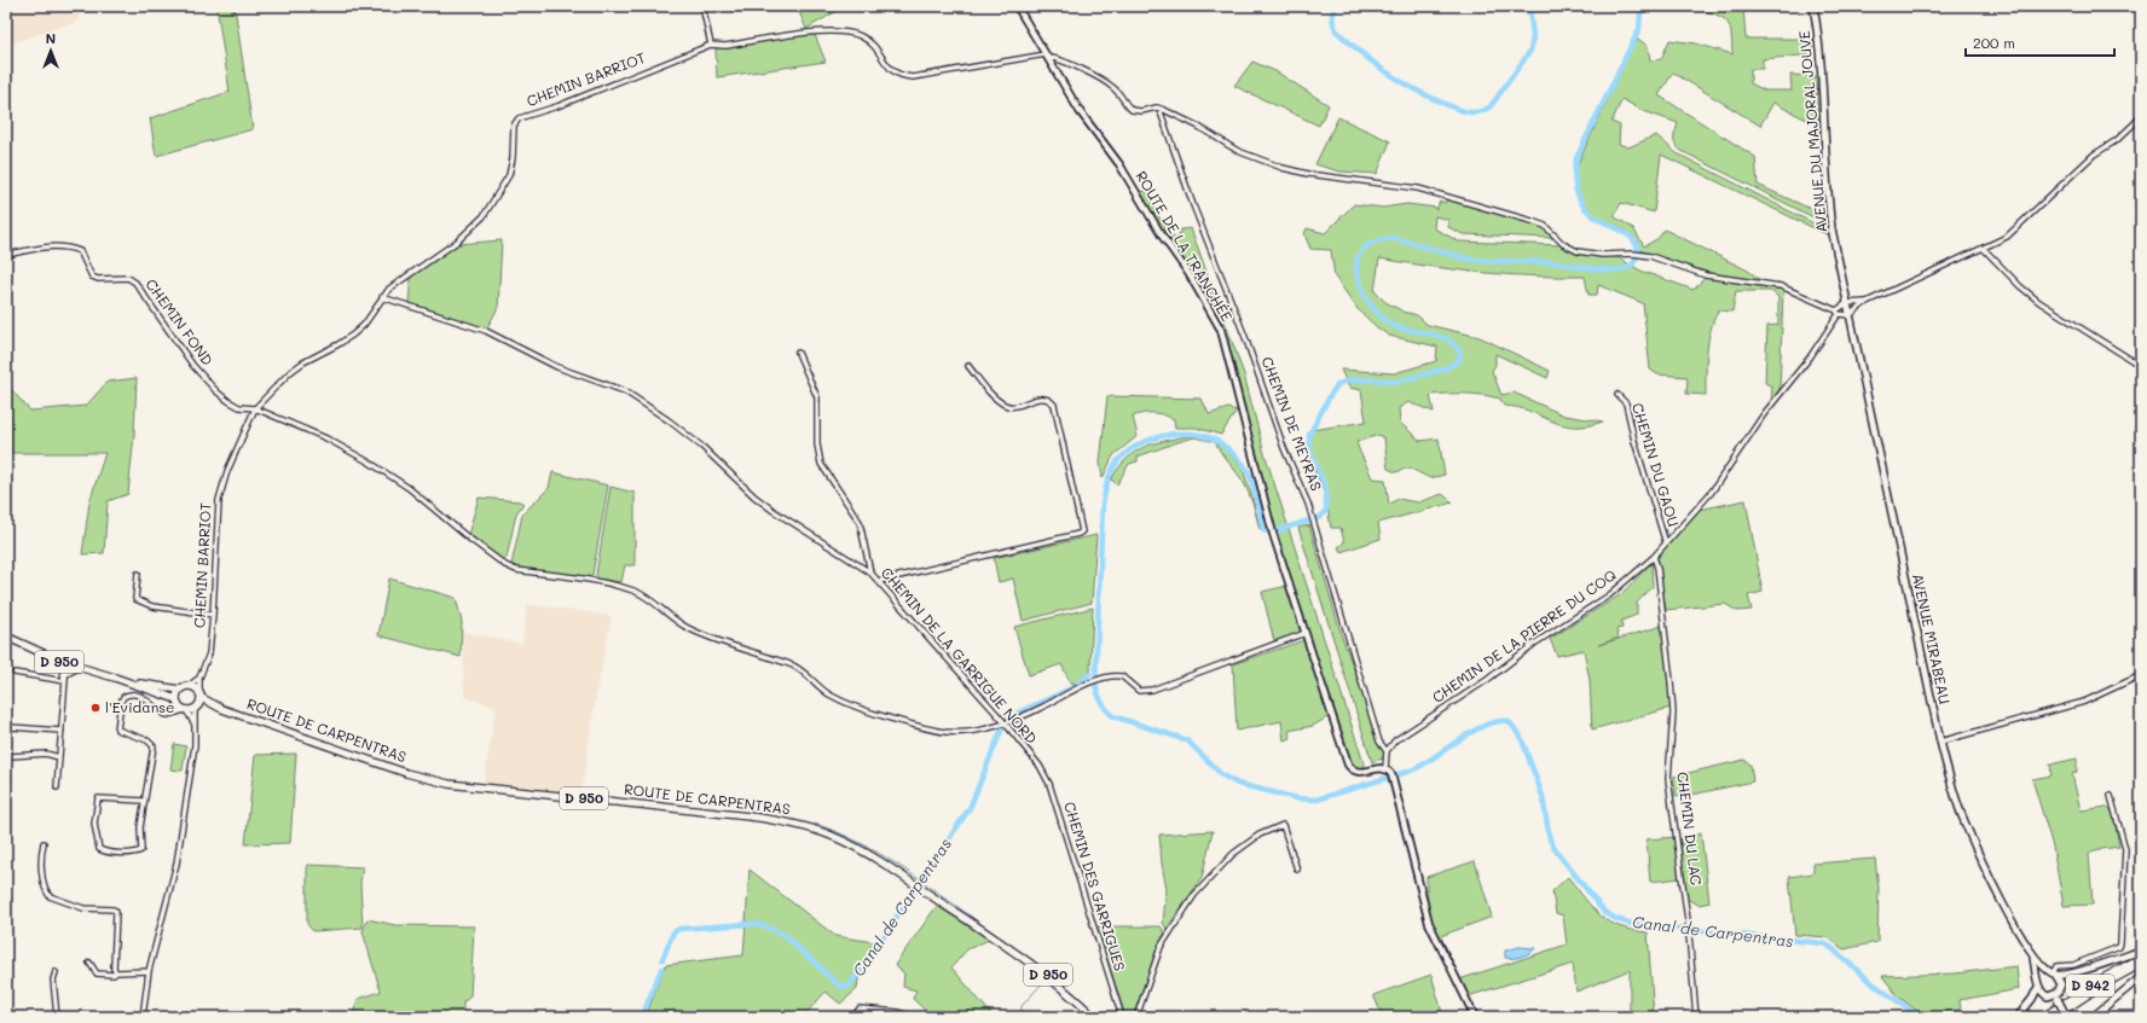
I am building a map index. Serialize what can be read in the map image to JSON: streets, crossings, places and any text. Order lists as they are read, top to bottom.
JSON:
{
  "streets": {
    "main road": [
      "AVENUE DU MAJORAL JOUVE",
      "AVENUE MIRABEAU",
      "D 950",
      "ROUTE DE CARPENTRAS",
      "D 942"
    ],
    "street": [
      "CHEMIN BARRIOT",
      "ROUTE DE LA TRANCHÉE",
      "CHEMIN FOND",
      "CHEMIN DE MEYRAS",
      "CHEMIN DU GAOU",
      "CHEMIN DE LA PIERRE DU COQ",
      "CHEMIN DE LA GARRIGUE NORD",
      "CHEMIN DU LAC",
      "CHEMIN DES GARRIGUES"
    ]
  },
  "crossings": [
    ["CHEMIN BARRIOT", "CHEMIN FOND"],
    ["CHEMIN BARRIOT", "CHEMIN DE LA GARRIGUE NORD"],
    ["CHEMIN BARRIOT", "D 950"],
    ["AVENUE DU MAJORAL JOUVE", "AVENUE MIRABEAU"],
    ["CHEMIN DE MEYRAS", "CHEMIN DE LA PIERRE DU COQ"],
    ["CHEMIN DU GAOU", "CHEMIN DE LA PIERRE DU COQ"],
    ["CHEMIN DE LA PIERRE DU COQ", "CHEMIN DU LAC"],
    ["CHEMIN DE LA GARRIGUE NORD", "CHEMIN DES GARRIGUES"],
    ["D 950", "ROUTE DE CARPENTRAS"]
  ],
  "water": ["Canal de Carpentras"],
  "places": ["l'Evidanse"],
  "scale_bar": "200 m",
  "north": "top"
}
